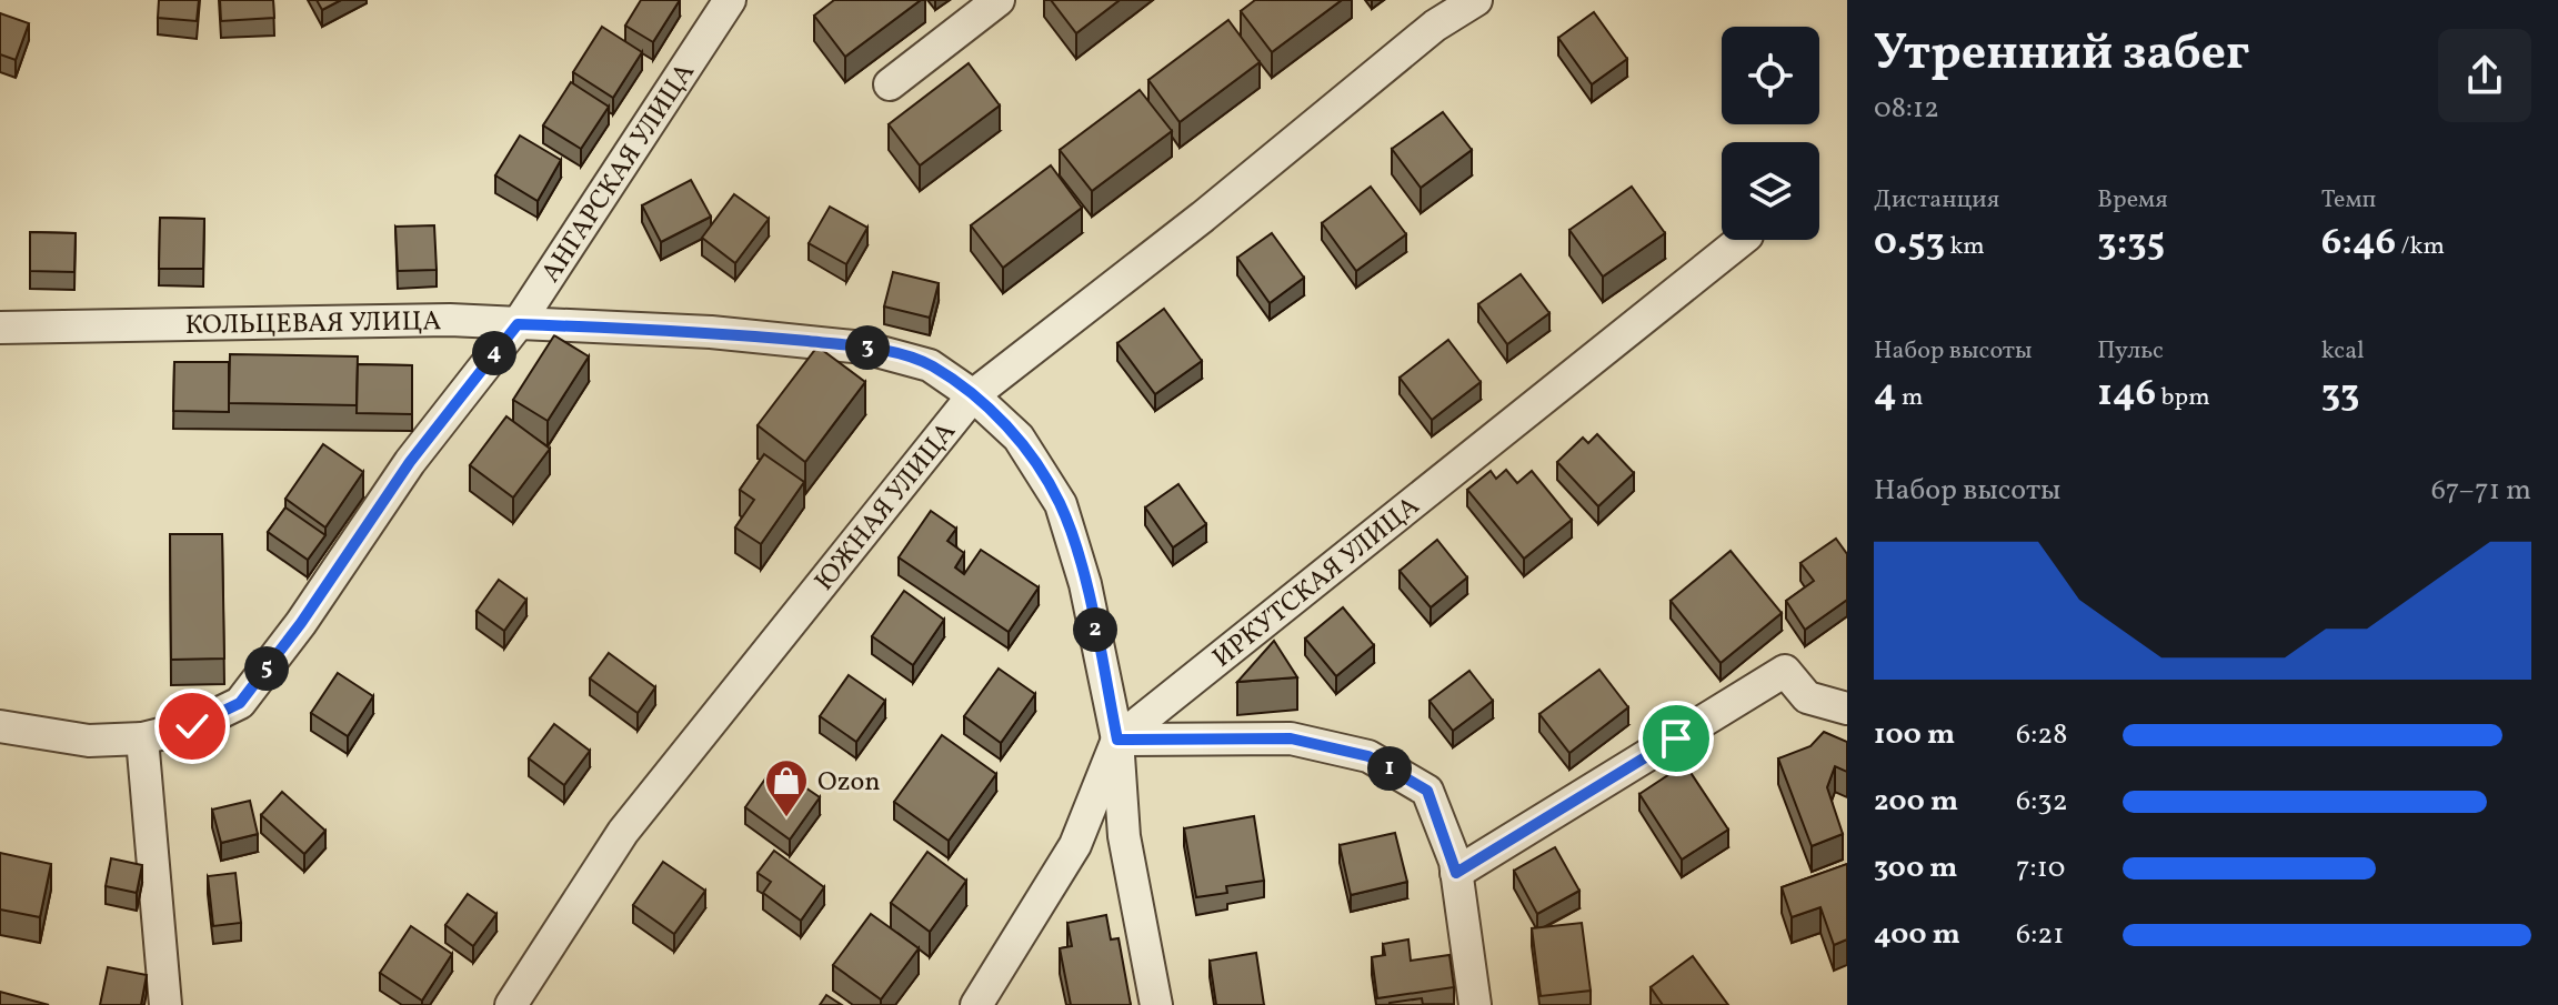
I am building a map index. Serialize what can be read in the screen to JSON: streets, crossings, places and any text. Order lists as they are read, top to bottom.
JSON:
{
  "streets": {
    "street": [
      "АНГАРСКАЯ УЛИЦА",
      "КОЛЬЦЕВАЯ УЛИЦА",
      "ЮЖНАЯ УЛИЦА",
      "ИРКУТСКАЯ УЛИЦА"
    ]
  },
  "crossings": [
    ["АНГАРСКАЯ УЛИЦА", "КОЛЬЦЕВАЯ УЛИЦА"],
    ["КОЛЬЦЕВАЯ УЛИЦА", "ЮЖНАЯ УЛИЦА"],
    ["КОЛЬЦЕВАЯ УЛИЦА", "ИРКУТСКАЯ УЛИЦА"]
  ],
  "places": {
    "shop": ["Ozon"]
  },
  "page": {
    "heading": ["Утренний забег", "08:12"],
    "stats": [
      ["Дистанция", "0.53 km"],
      ["Время", "3:35"],
      ["Темп", "6:46 /km"],
      ["Набор высоты", "4 m"],
      ["Пульс", "146 bpm"],
      ["kcal", "33"]
    ],
    "pins": [
      "3",
      "4",
      "2",
      "5",
      "1"
    ],
    "chart": ["Набор высоты", "67–71 m"],
    "list": [
      {
        "name": "100 m",
        "note": "6:28"
      },
      {
        "name": "200 m",
        "note": "6:32"
      },
      {
        "name": "300 m",
        "note": "7:10"
      },
      {
        "name": "400 m",
        "note": "6:21"
      }
    ]
  }
}
